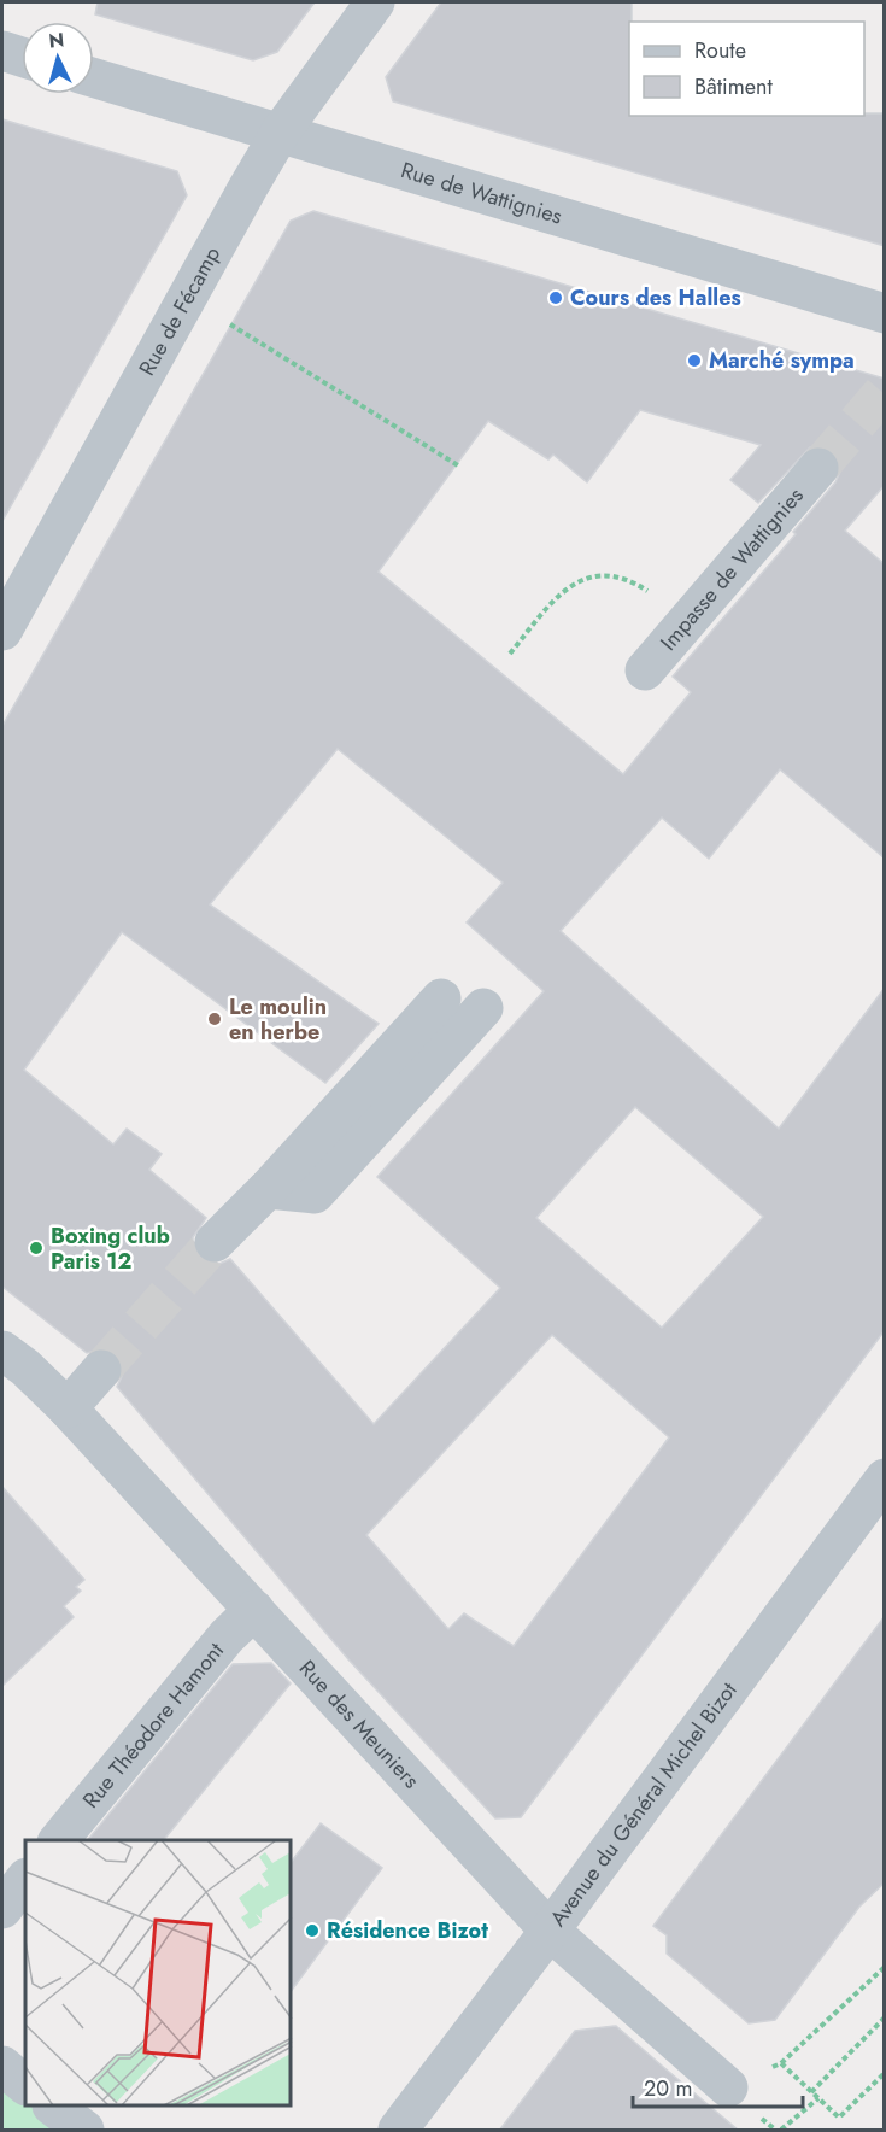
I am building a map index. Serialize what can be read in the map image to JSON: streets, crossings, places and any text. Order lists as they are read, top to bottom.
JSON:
{
  "streets": {
    "street": [
      "Rue de Wattignies",
      "Rue de Fécamp",
      "Impasse de Wattignies",
      "Rue Théodore Hamont",
      "Rue des Meuniers",
      "Avenue du Général Michel Bizot"
    ]
  },
  "crossings": [
    ["Rue de Wattignies", "Rue de Fécamp"],
    ["Rue Théodore Hamont", "Rue des Meuniers"],
    ["Rue des Meuniers", "Avenue du Général Michel Bizot"]
  ],
  "places": [
    "Cours des Halles",
    "Marché sympa",
    "Le moulin en herbe",
    "Boxing club Paris 12",
    "Résidence Bizot"
  ],
  "legend": ["Route", "Bâtiment"],
  "scale_bar": "20 m",
  "north": "top"
}
